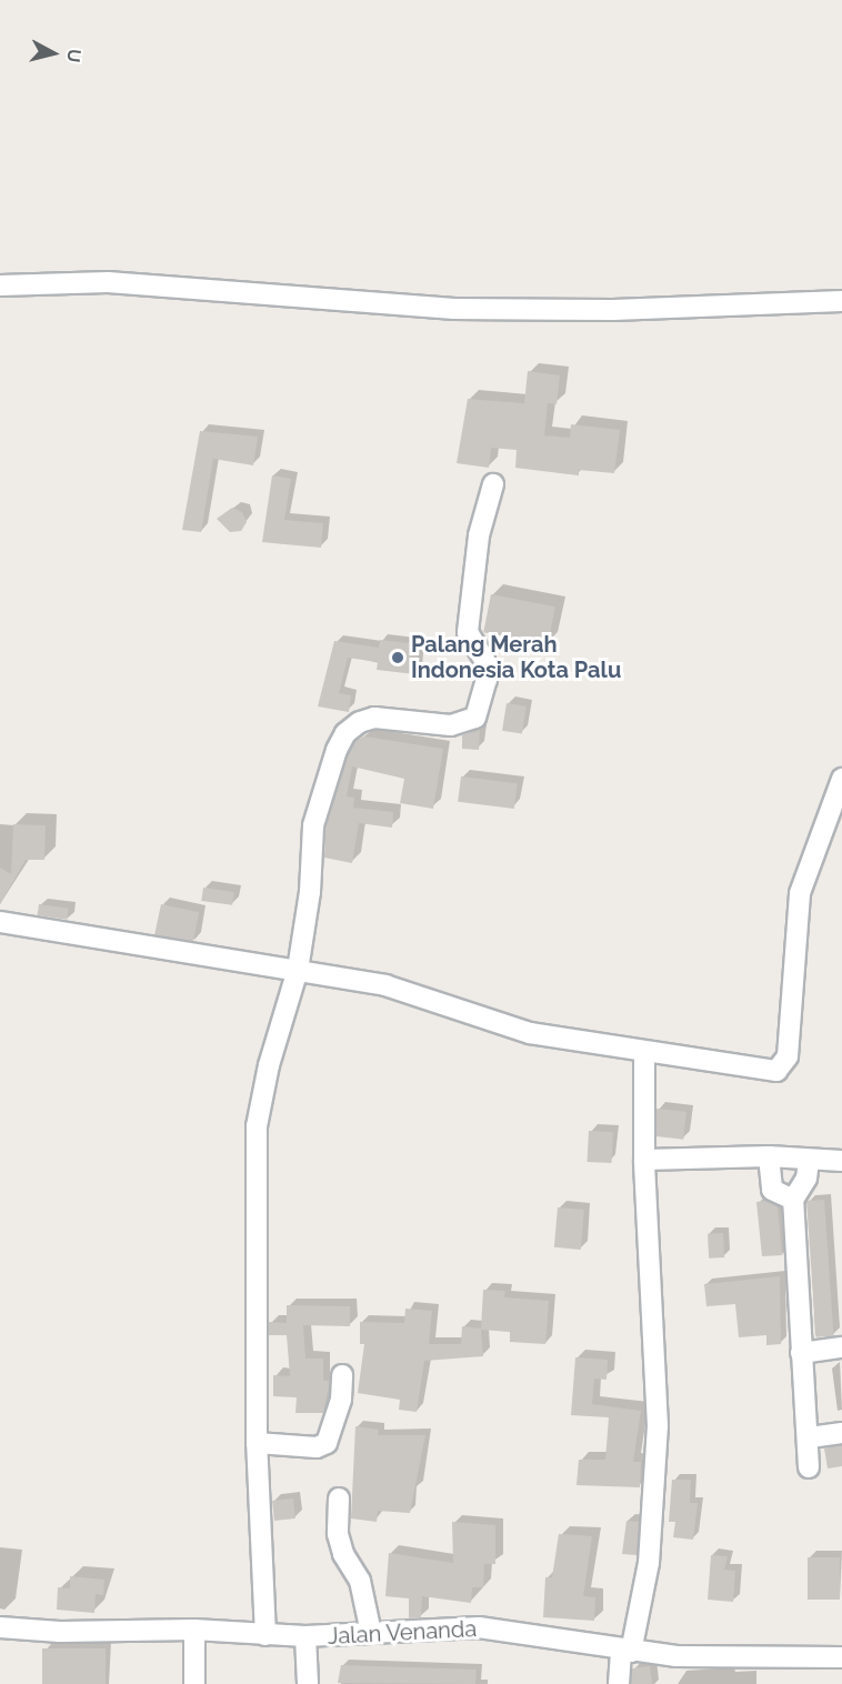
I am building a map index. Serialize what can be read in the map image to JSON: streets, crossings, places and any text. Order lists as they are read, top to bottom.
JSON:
{
  "streets": {
    "street": ["Jalan Venanda"]
  },
  "places": ["Palang Merah Indonesia Kota Palu"],
  "north": "right"
}
